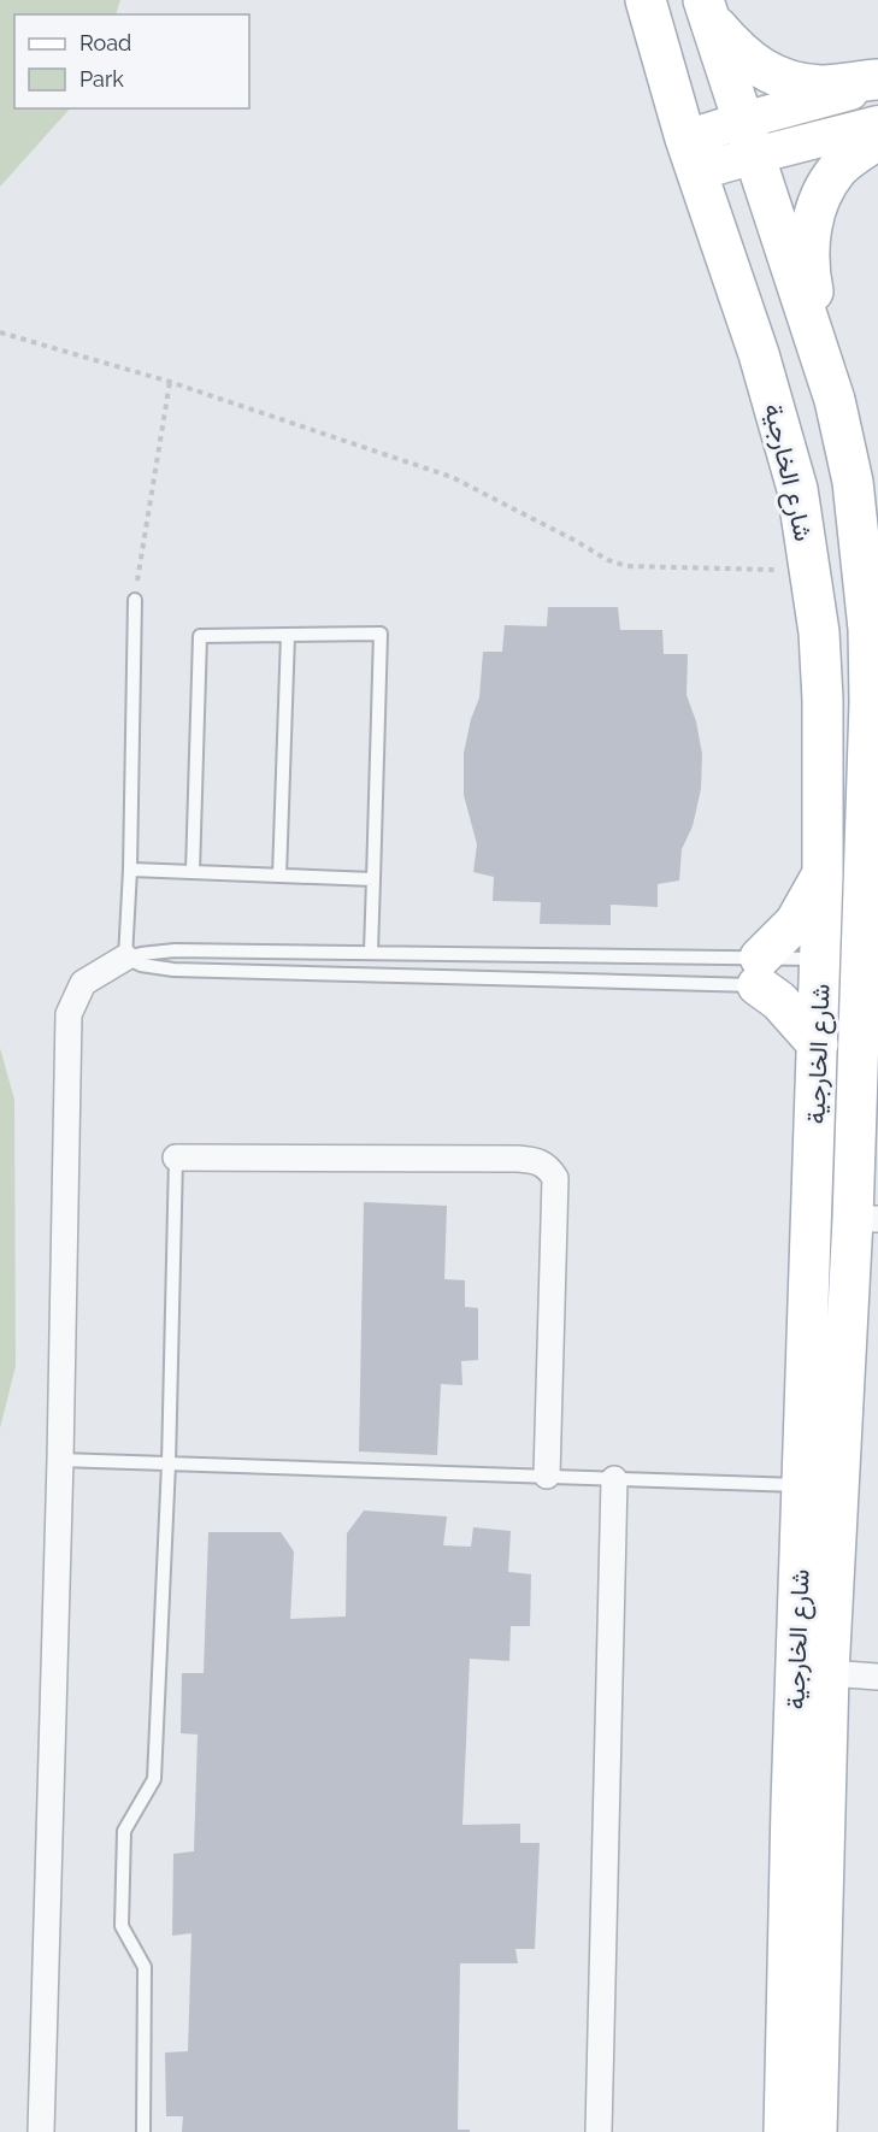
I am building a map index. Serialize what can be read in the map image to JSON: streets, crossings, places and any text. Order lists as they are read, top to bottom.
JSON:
{
  "streets": {
    "main road": ["شارع الخارجية"]
  },
  "legend": ["Road", "Park"]
}
